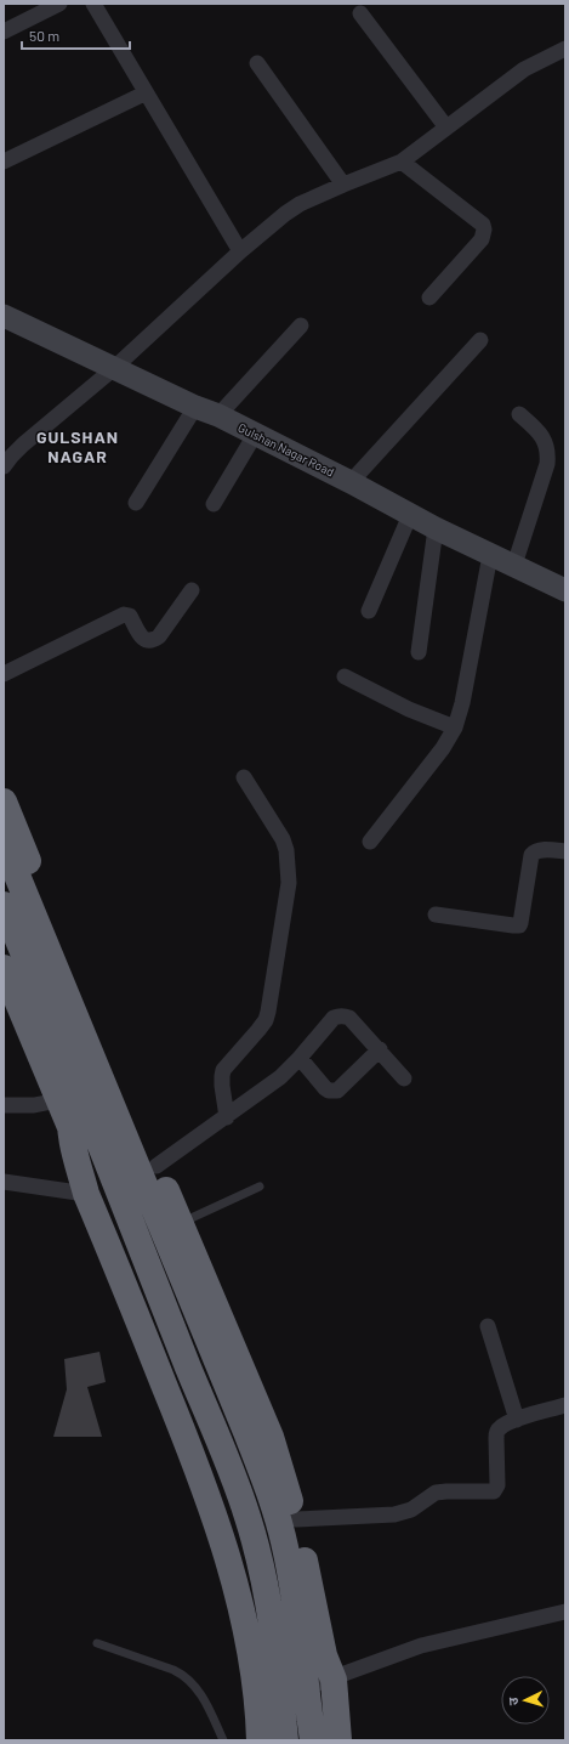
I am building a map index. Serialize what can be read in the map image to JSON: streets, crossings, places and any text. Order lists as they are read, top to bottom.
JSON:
{
  "streets": {
    "street": ["Gulshan Nagar Road"]
  },
  "districts": ["GULSHAN NAGAR"],
  "scale_bar": "50 m",
  "north": "left"
}
